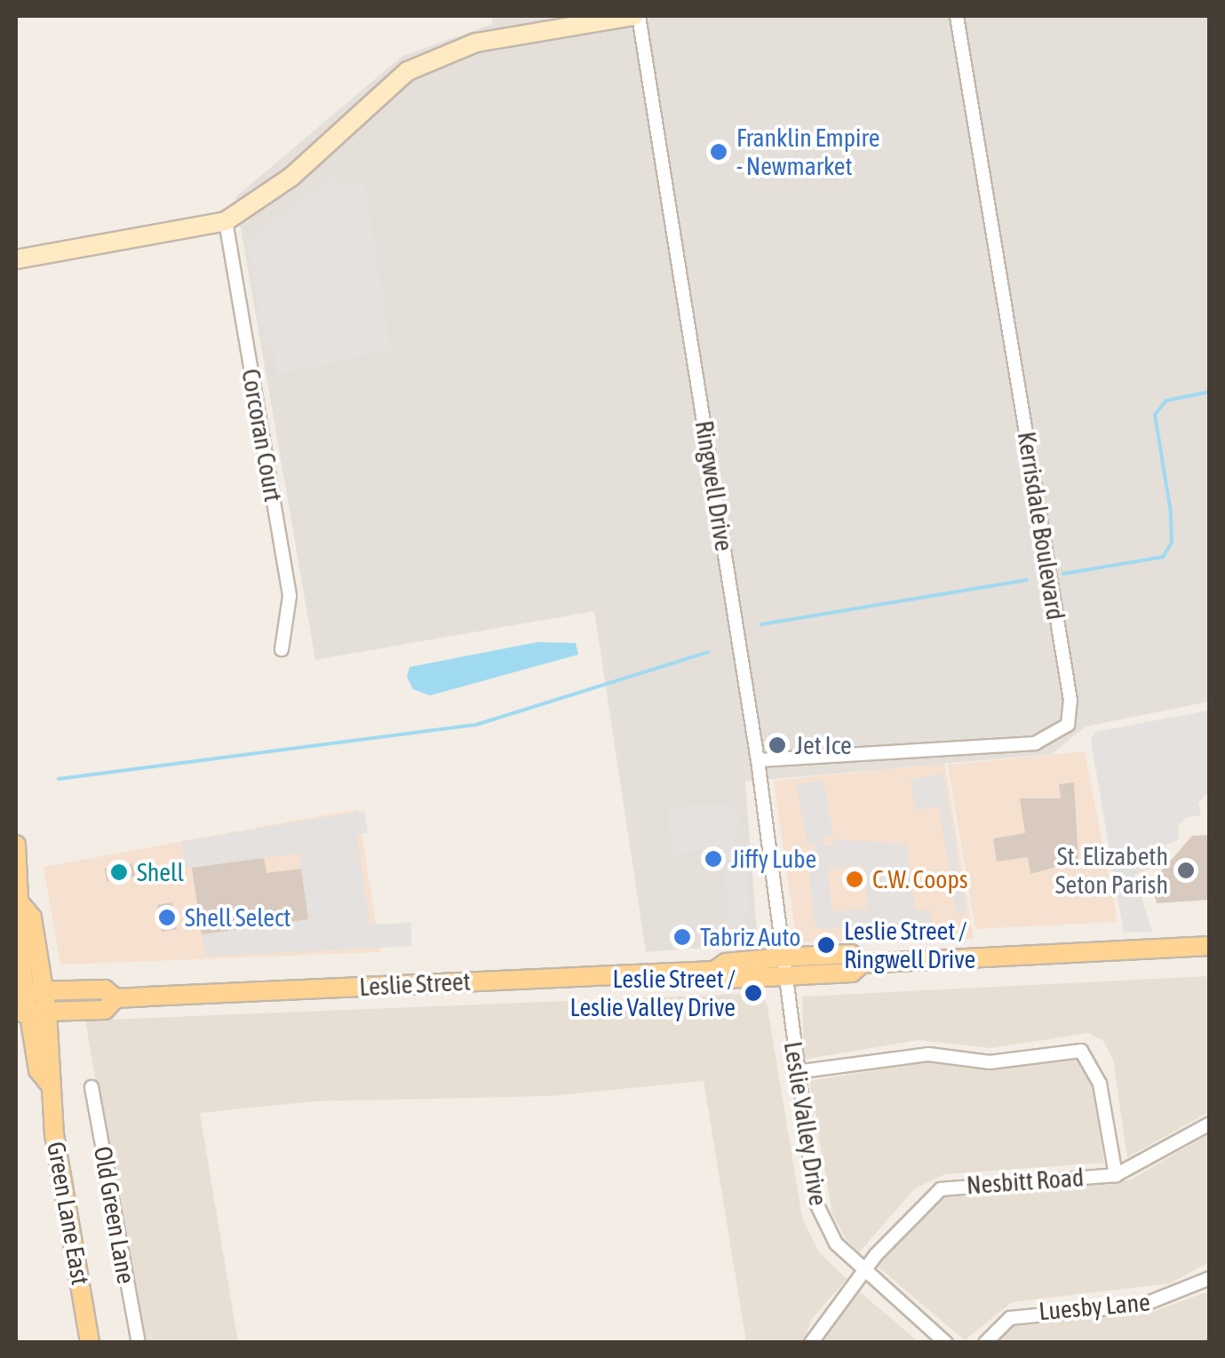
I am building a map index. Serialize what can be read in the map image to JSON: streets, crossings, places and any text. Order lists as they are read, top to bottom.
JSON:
{
  "streets": {
    "main road": ["Leslie Street", "Green Lane East"],
    "street": [
      "Corcoran Court",
      "Ringwell Drive",
      "Kerrisdale Boulevard",
      "Leslie Valley Drive",
      "Nesbitt Road",
      "Old Green Lane",
      "Luesby Lane"
    ]
  },
  "crossings": [
    ["Ringwell Drive", "Kerrisdale Boulevard"],
    ["Ringwell Drive", "Leslie Street"],
    ["Ringwell Drive", "Leslie Valley Drive"],
    ["Leslie Street", "Leslie Valley Drive"],
    ["Leslie Street", "Green Lane East"],
    ["Leslie Valley Drive", "Nesbitt Road"]
  ],
  "places": [
    "Franklin Empire - Newmarket",
    "Jet Ice",
    "Jiffy Lube",
    "St. Elizabeth Seton Parish",
    "Shell",
    "C.W. Coops",
    "Shell Select",
    "Tabriz Auto",
    "Leslie Street / Ringwell Drive",
    "Leslie Street / Leslie Valley Drive"
  ]
}
